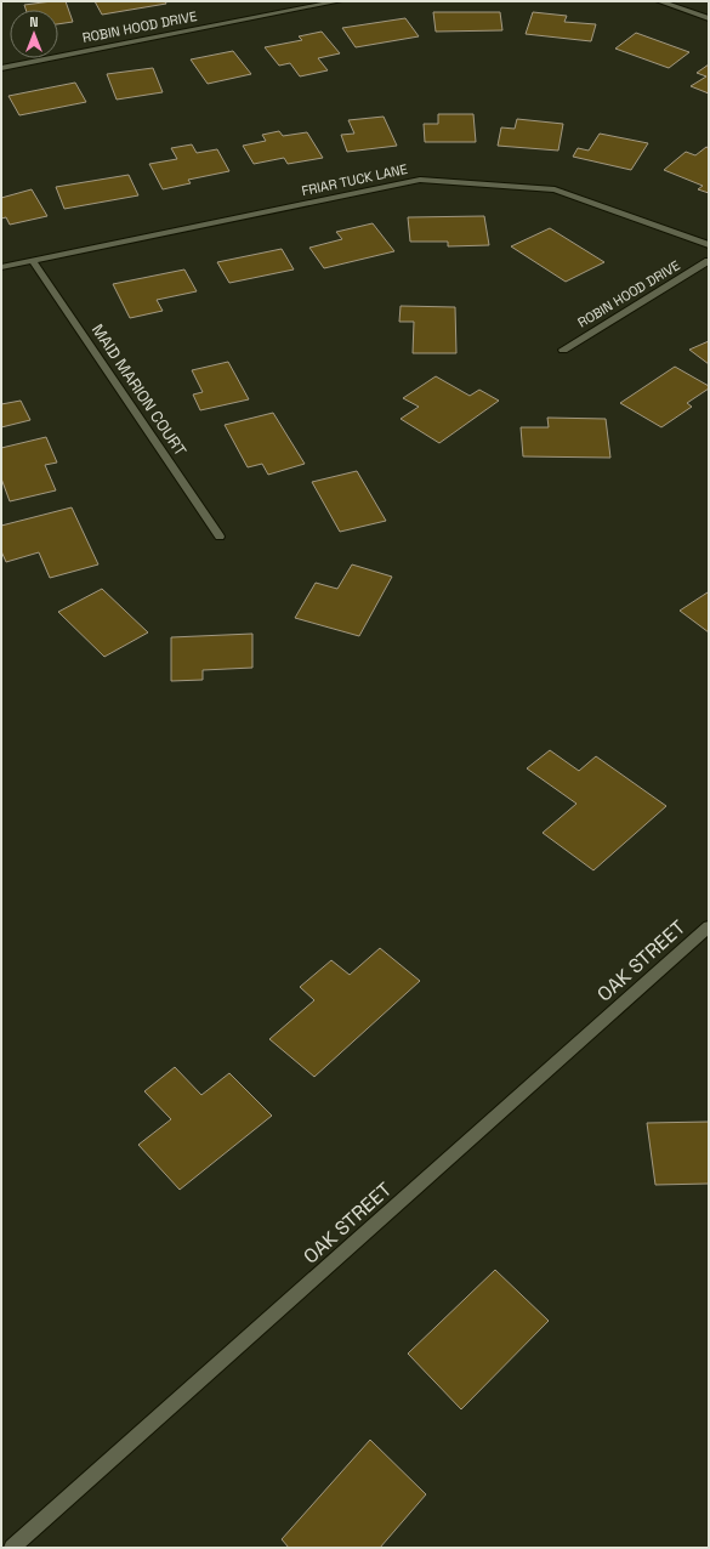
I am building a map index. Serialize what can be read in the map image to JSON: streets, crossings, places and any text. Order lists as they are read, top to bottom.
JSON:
{
  "streets": {
    "street": [
      "ROBIN HOOD DRIVE",
      "FRIAR TUCK LANE",
      "MAID MARION COURT",
      "OAK STREET"
    ]
  },
  "crossings": [
    ["FRIAR TUCK LANE", "MAID MARION COURT"]
  ],
  "north": "top"
}
